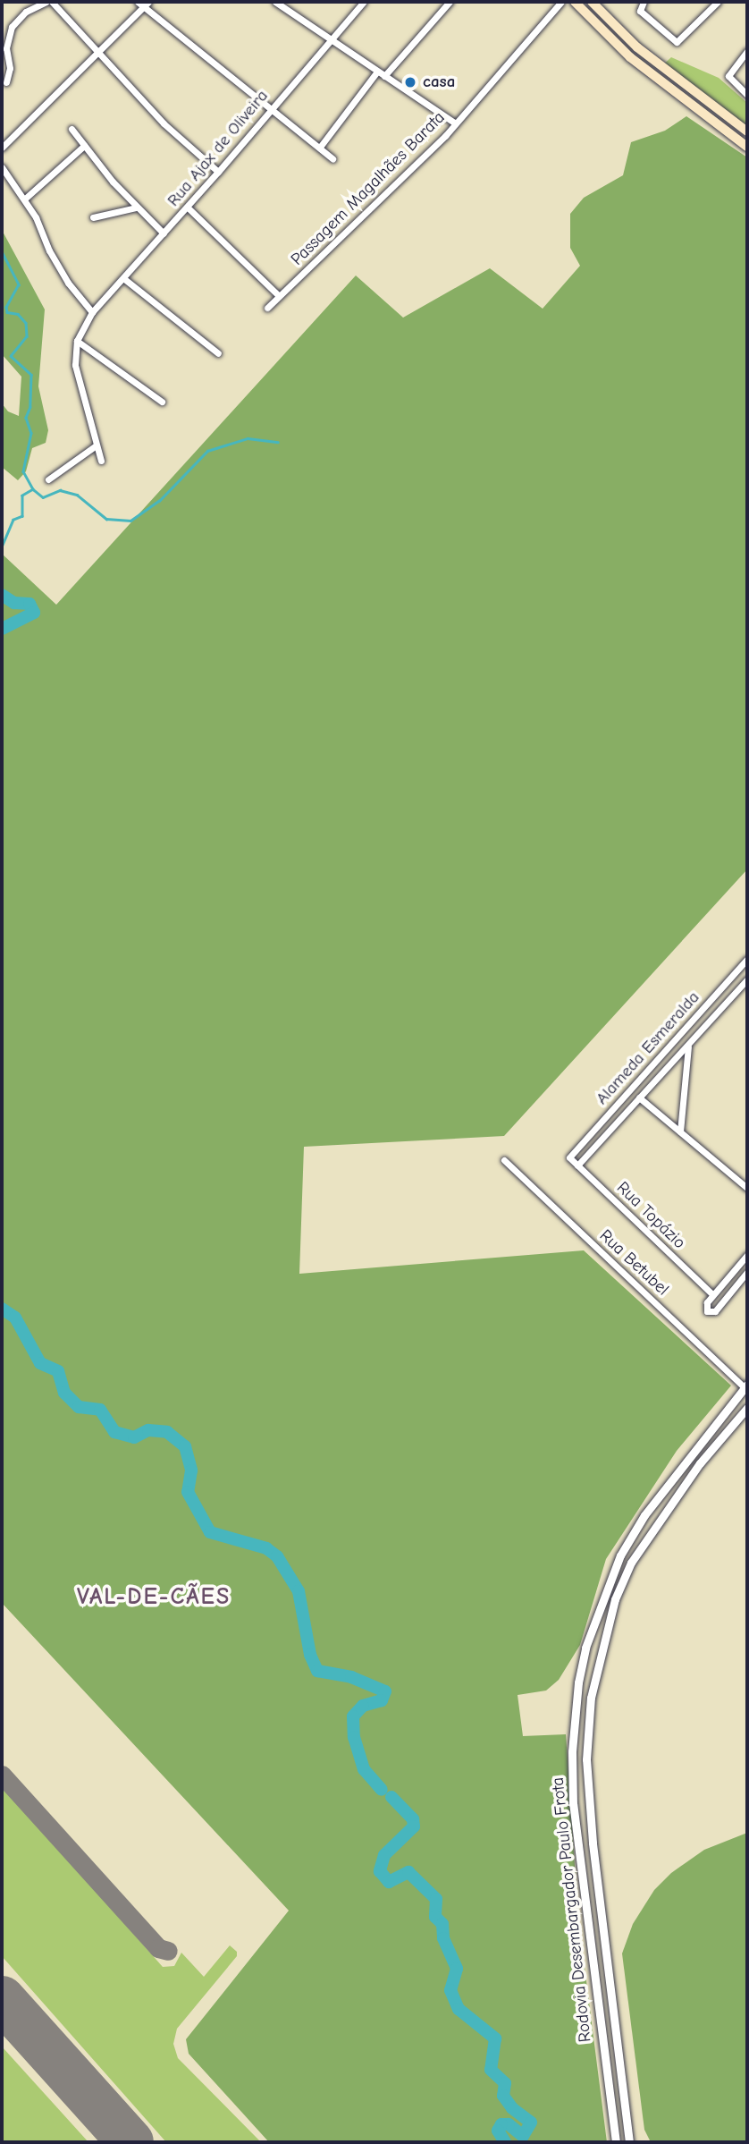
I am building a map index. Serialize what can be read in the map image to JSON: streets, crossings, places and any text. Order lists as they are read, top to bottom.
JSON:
{
  "streets": {
    "street": [
      "Rua Ajax de Oliveira",
      "Passagem Magalhães Barata",
      "Alameda Esmeralda",
      "Rua Topázio",
      "Rua Betubel",
      "Rodovia Desembargador Paulo Frota"
    ]
  },
  "crossings": [
    ["Alameda Esmeralda", "Rua Topázio"],
    ["Rua Betubel", "Rodovia Desembargador Paulo Frota"]
  ],
  "districts": ["VAL-DE-CÃES"],
  "places": ["casa"]
}
